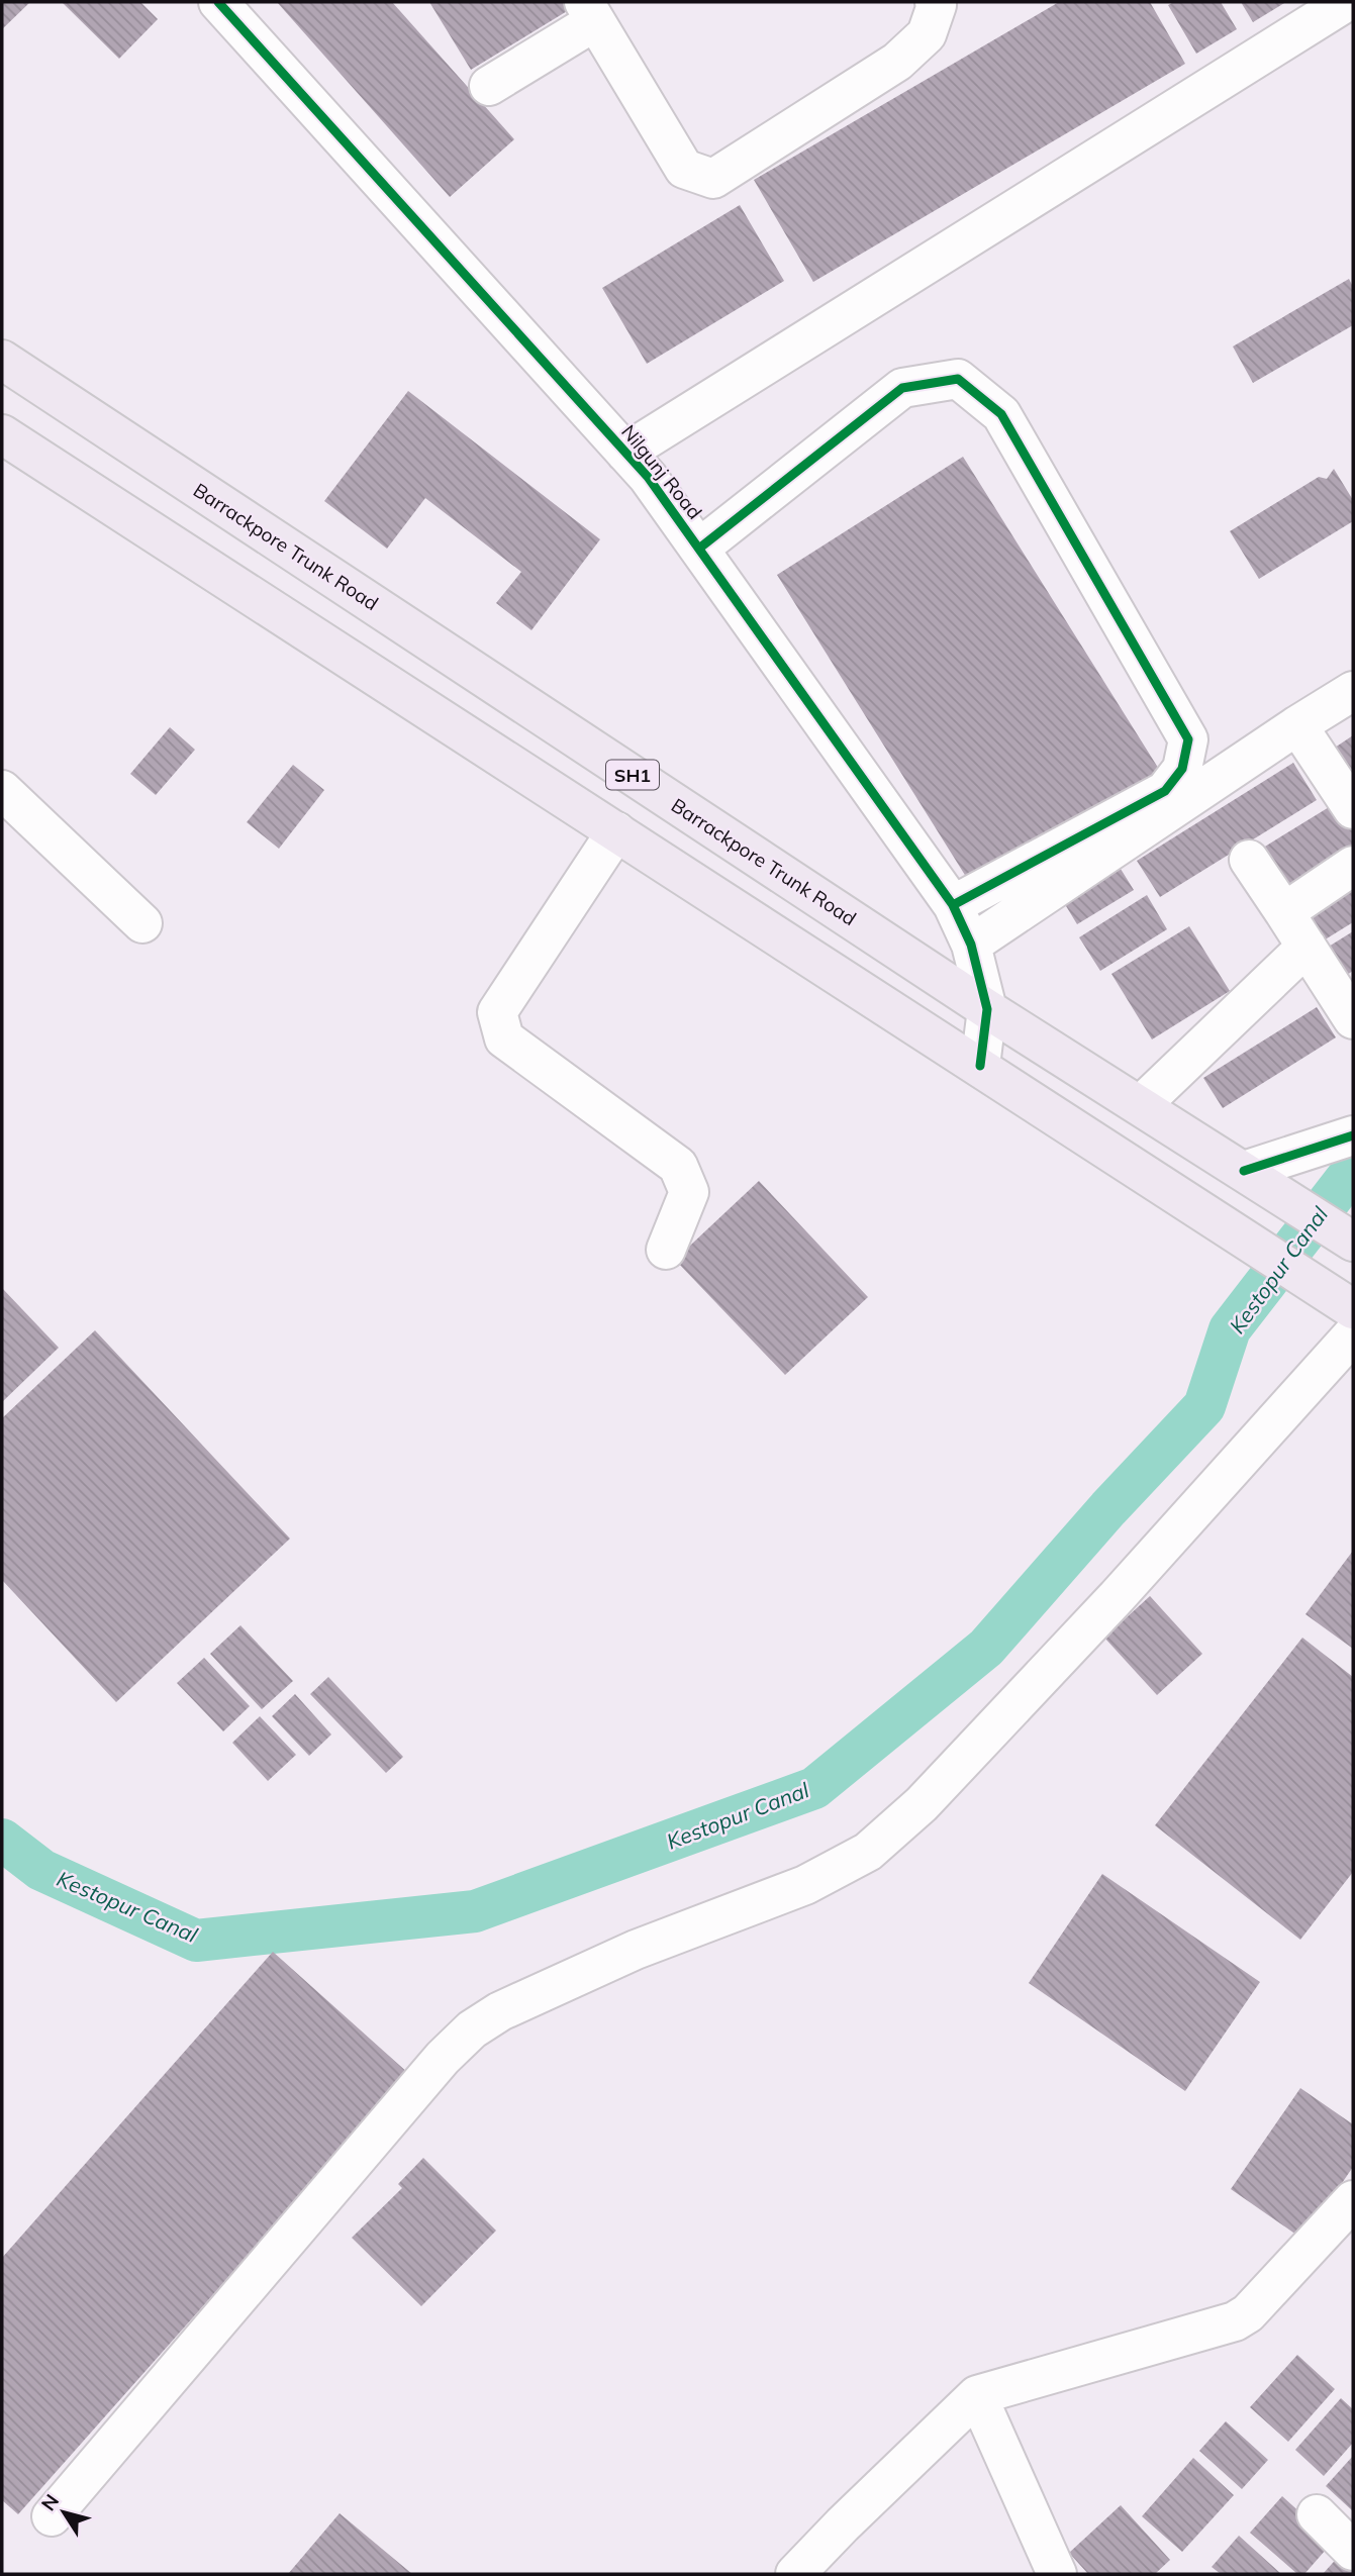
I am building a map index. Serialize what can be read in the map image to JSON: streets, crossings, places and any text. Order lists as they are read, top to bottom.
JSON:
{
  "streets": {
    "main road": ["Barrackpore Trunk Road", "SH1"],
    "street": ["Nilgunj Road"]
  },
  "crossings": [
    ["Nilgunj Road", "Barrackpore Trunk Road"]
  ],
  "water": ["Kestopur Canal"],
  "north": "top left"
}
